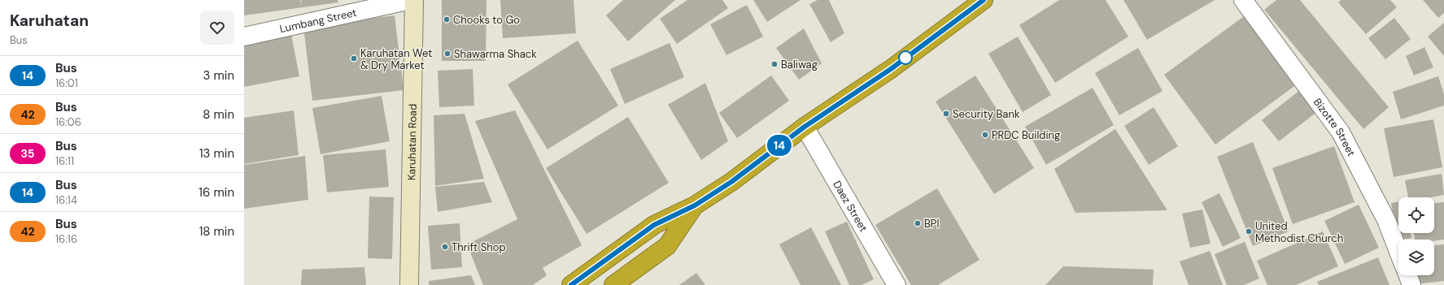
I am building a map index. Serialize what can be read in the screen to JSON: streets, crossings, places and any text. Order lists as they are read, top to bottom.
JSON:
{
  "streets": {
    "main road": ["Karuhatan Road"],
    "street": ["Lumbang Street", "Bizotte Street", "Daez Street"]
  },
  "places": [
    "Chooks to Go",
    "Shawarma Shack",
    "Karuhatan Wet & Dry Market",
    "Baliwag",
    "Security Bank",
    "PRDC Building",
    "BPI",
    "United Methodist Church",
    "Thrift Shop"
  ],
  "lines": ["bus line 14"],
  "page": {
    "heading": ["Karuhatan", "Bus"],
    "on_map": "14",
    "list": [
      {
        "mark": "14",
        "name": "Bus",
        "note": "16:01",
        "value": "3 min"
      },
      {
        "mark": "42",
        "name": "Bus",
        "note": "16:06",
        "value": "8 min"
      },
      {
        "mark": "35",
        "name": "Bus",
        "note": "16:11",
        "value": "13 min"
      },
      {
        "mark": "14",
        "name": "Bus",
        "note": "16:14",
        "value": "16 min"
      },
      {
        "mark": "42",
        "name": "Bus",
        "note": "16:16",
        "value": "18 min"
      }
    ]
  }
}
